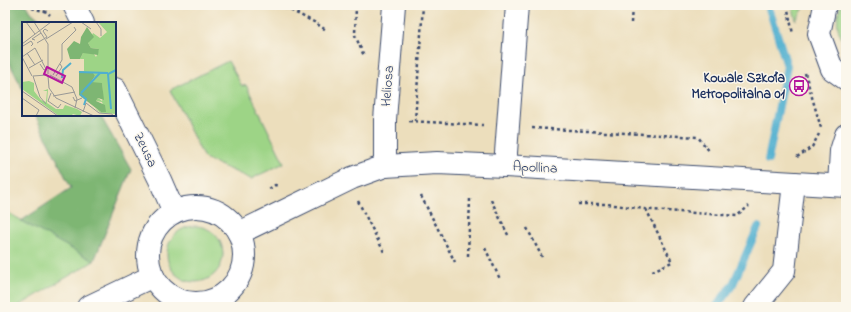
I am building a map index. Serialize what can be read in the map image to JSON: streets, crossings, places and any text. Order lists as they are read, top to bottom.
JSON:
{
  "streets": {
    "street": ["Heliosa", "Zeusa", "Apollina"]
  },
  "crossings": [
    ["Heliosa", "Apollina"],
    ["Zeusa", "Apollina"]
  ],
  "places": {
    "bus stop": ["Kowale Szkoła Metropolitalna 01"]
  }
}
